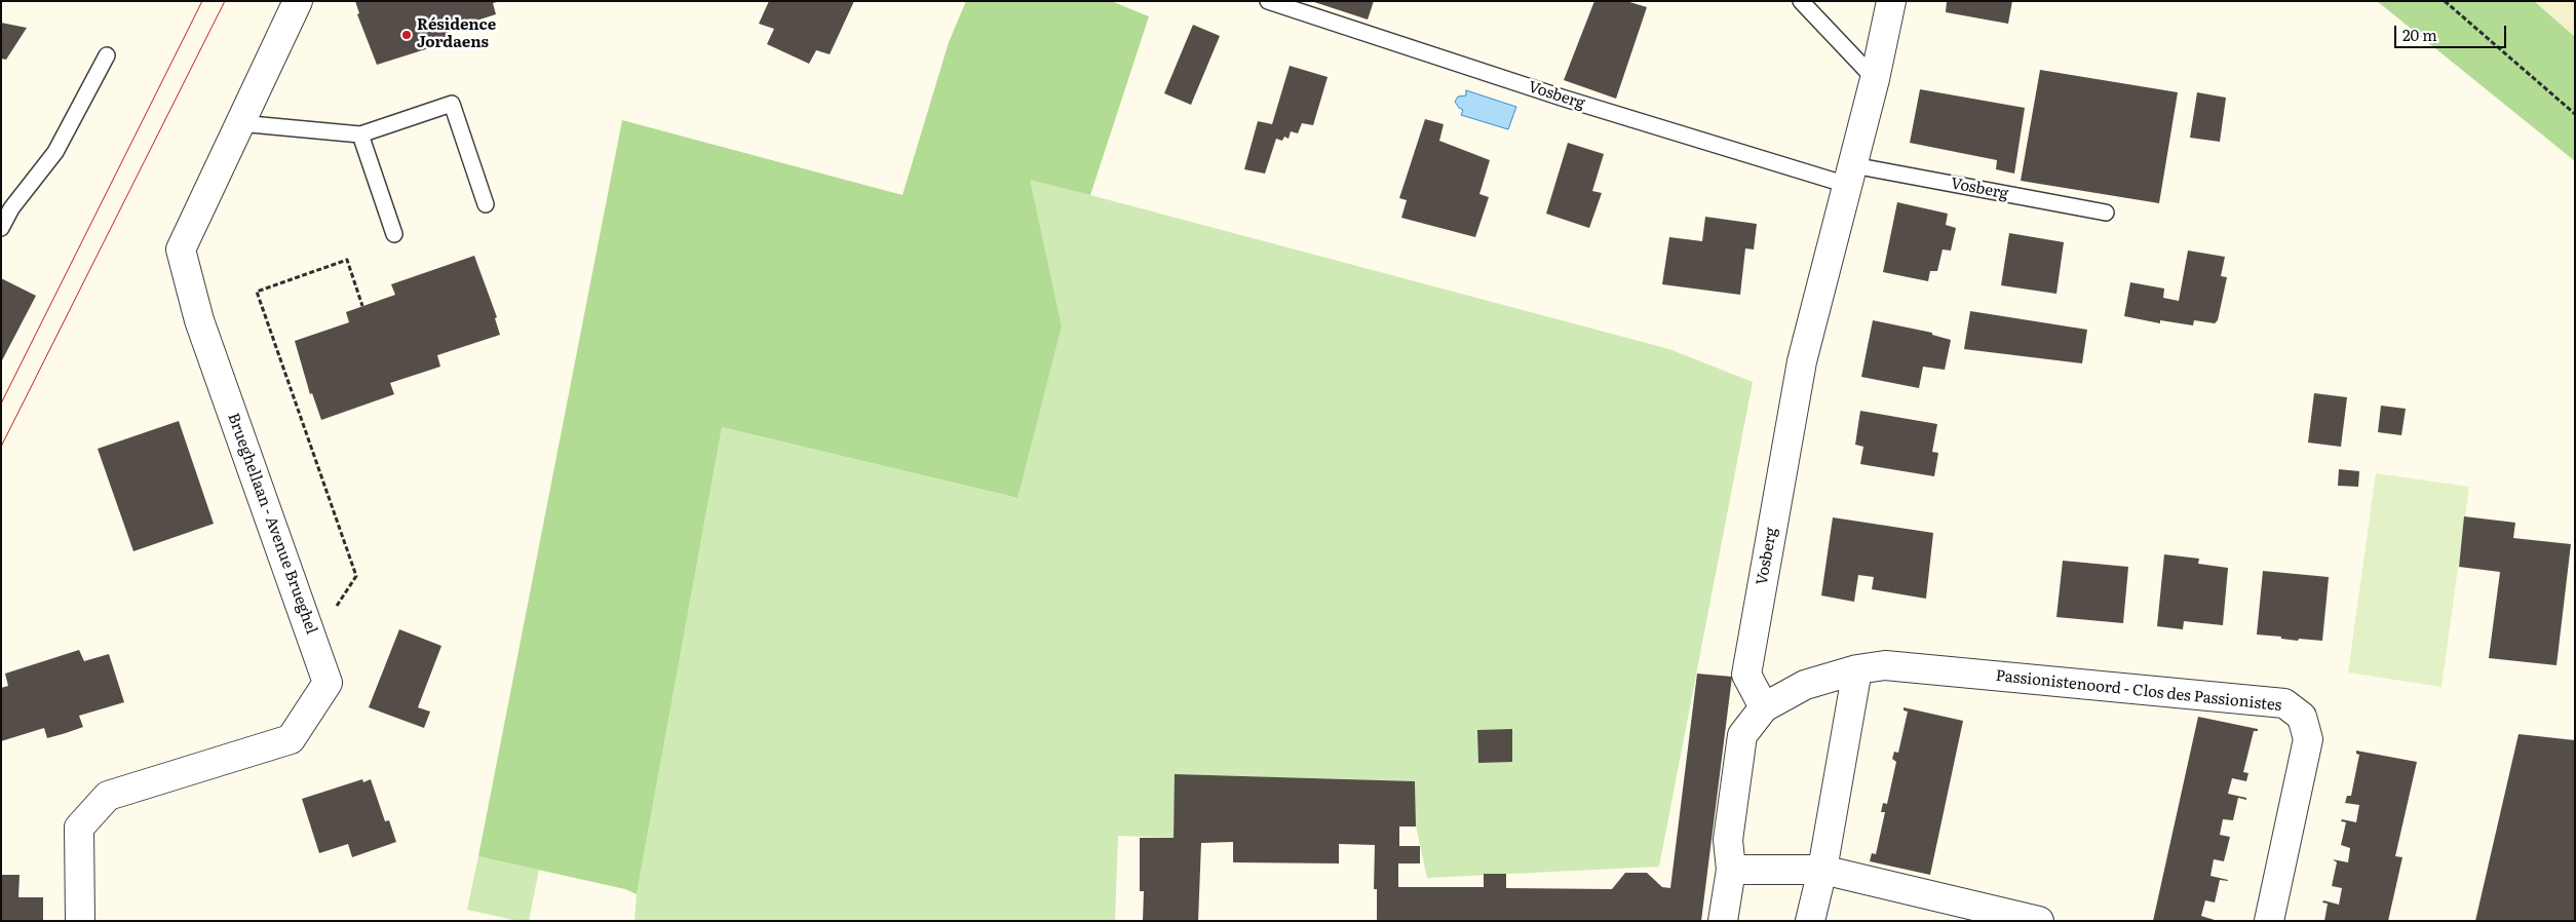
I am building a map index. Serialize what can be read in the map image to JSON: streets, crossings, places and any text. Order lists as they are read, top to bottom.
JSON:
{
  "streets": {
    "street": ["Vosberg", "Brueghellaan - Avenue Brueghel", "Passionistenoord - Clos des Passionistes"]
  },
  "crossings": [
    ["Vosberg", "Passionistenoord - Clos des Passionistes"]
  ],
  "places": ["Résidence Jordaens"],
  "scale_bar": "20 m"
}
